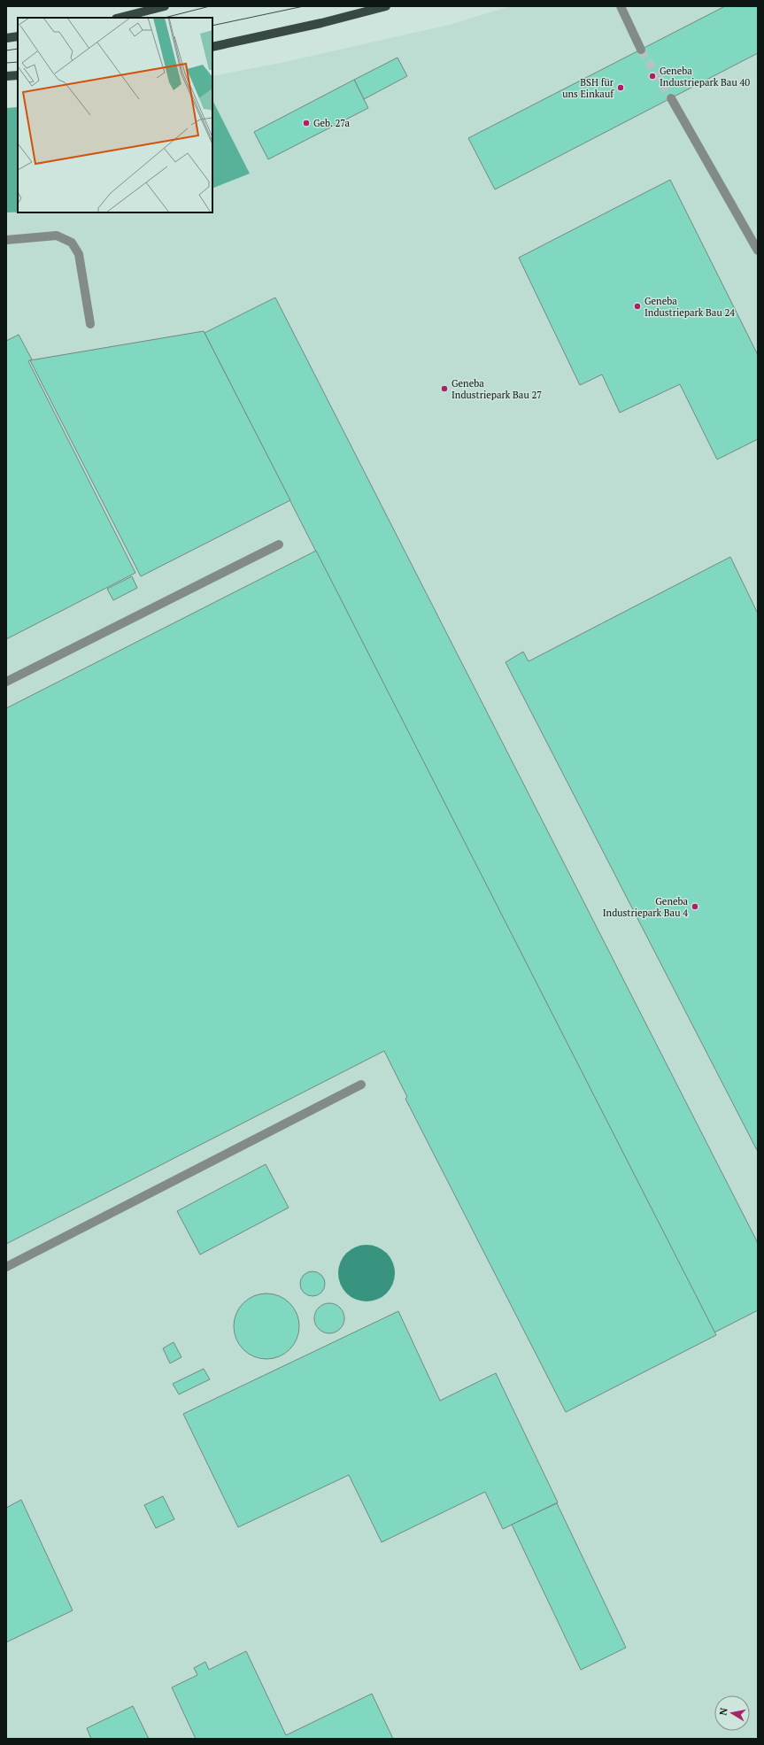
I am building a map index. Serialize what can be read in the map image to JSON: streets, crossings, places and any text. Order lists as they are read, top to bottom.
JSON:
{
  "places": [
    "Geneba Industriepark Bau 40",
    "BSH für uns Einkauf",
    "Geb. 27a",
    "Geneba Industriepark Bau 24",
    "Geneba Industriepark Bau 27",
    "Geneba Industriepark Bau 4"
  ],
  "north": "left"
}
